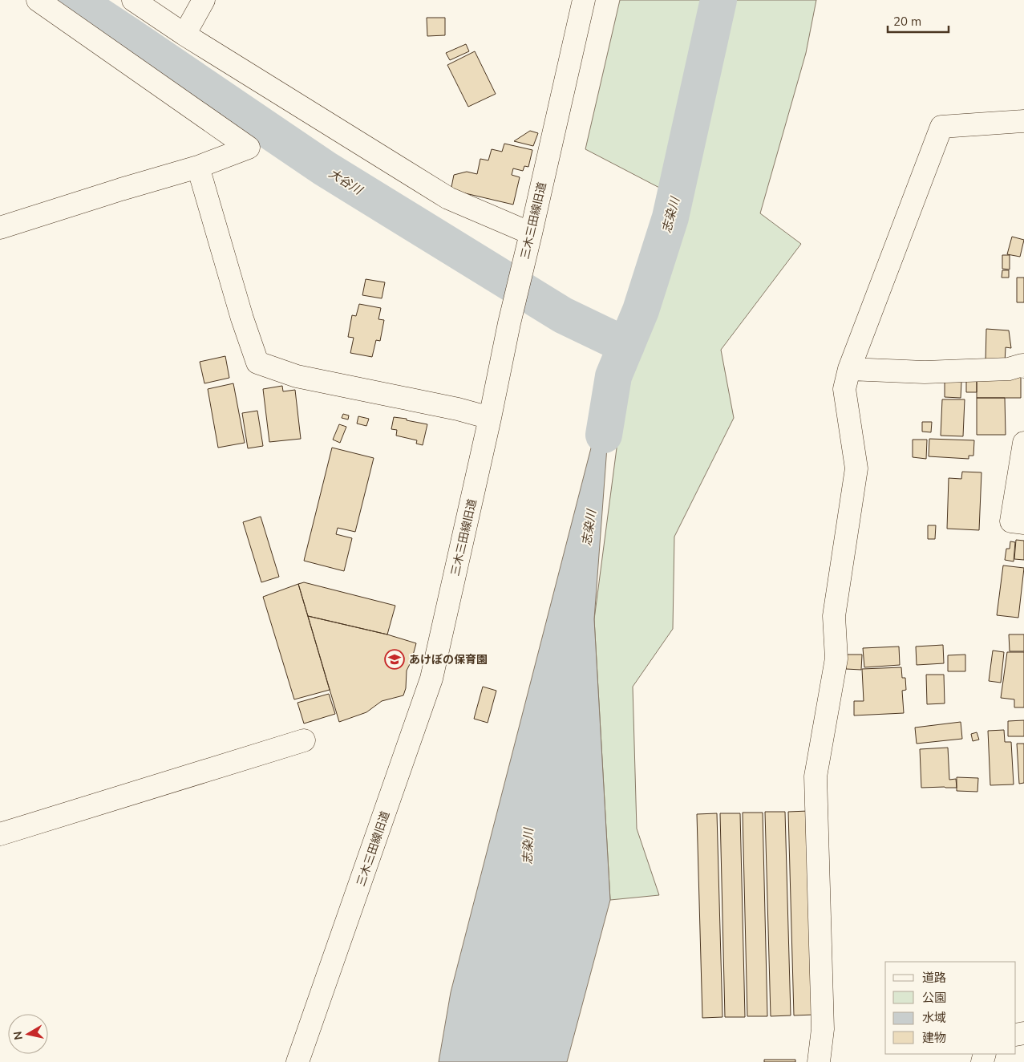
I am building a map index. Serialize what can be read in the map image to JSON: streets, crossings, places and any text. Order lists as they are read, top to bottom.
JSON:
{
  "streets": {
    "street": ["三木三田線旧道"]
  },
  "water": ["大谷川", "志染川"],
  "places": {
    "school or university": ["あけぼの保育園"]
  },
  "legend": [
    "道路",
    "公園",
    "水域",
    "建物"
  ],
  "scale_bar": "20 m",
  "north": "left"
}
